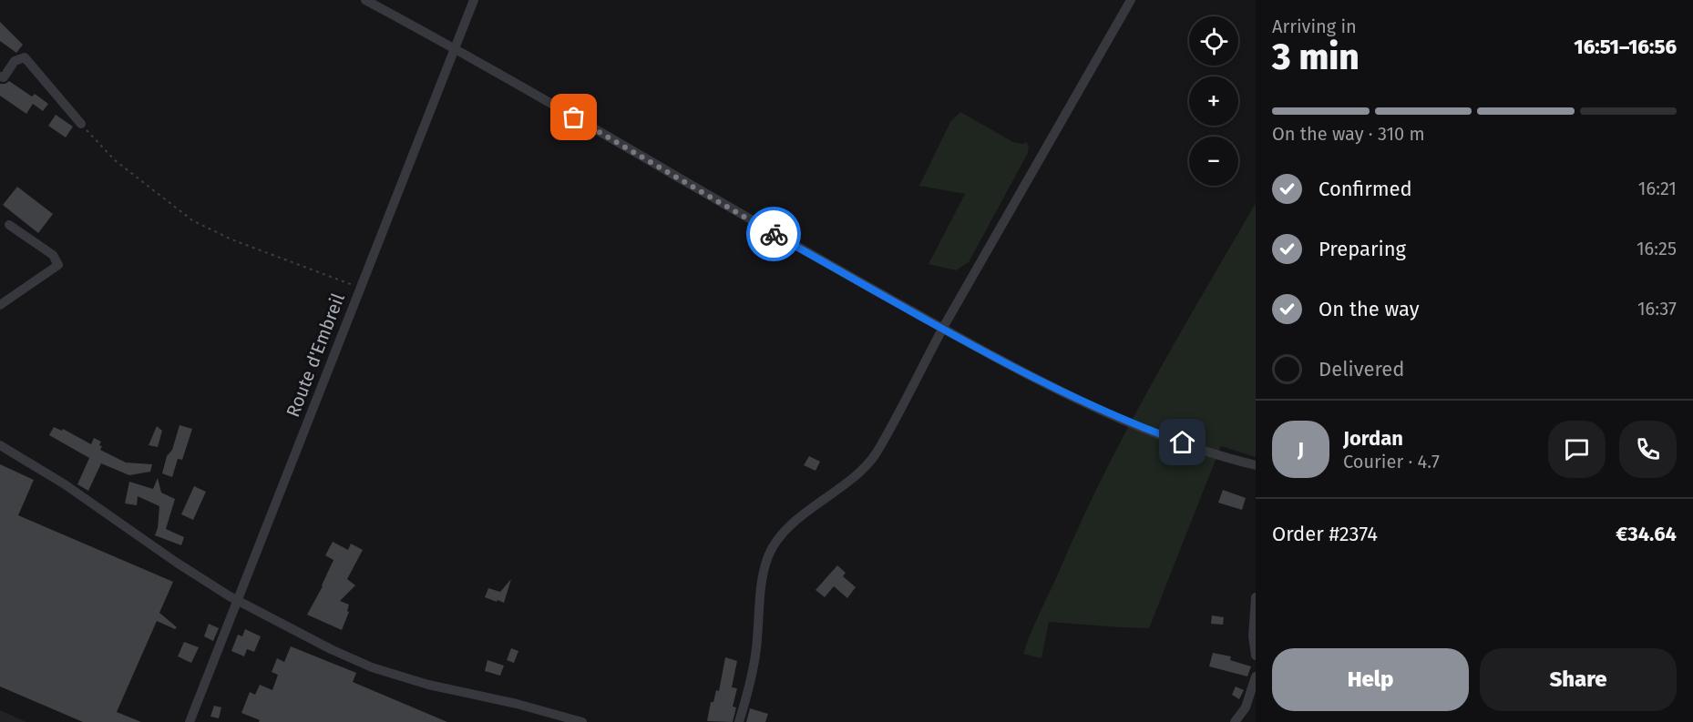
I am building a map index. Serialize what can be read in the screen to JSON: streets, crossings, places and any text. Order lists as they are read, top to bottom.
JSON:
{
  "streets": {
    "street": ["Route d'Embreil"]
  },
  "page": {
    "heading": ["3 min", "Arriving in", "16:51–16:56"],
    "panel": [
      "Jordan",
      "Courier · 4.7",
      "Order #2374",
      "€34.64"
    ],
    "map_buttons": ["+", "−"],
    "bar": "On the way · 310 m",
    "list": [
      ["Confirmed", "16:21"],
      ["Preparing", "16:25"],
      ["On the way", "16:37"],
      "Delivered"
    ],
    "round": "J",
    "buttons": ["Help", "Share"]
  }
}
